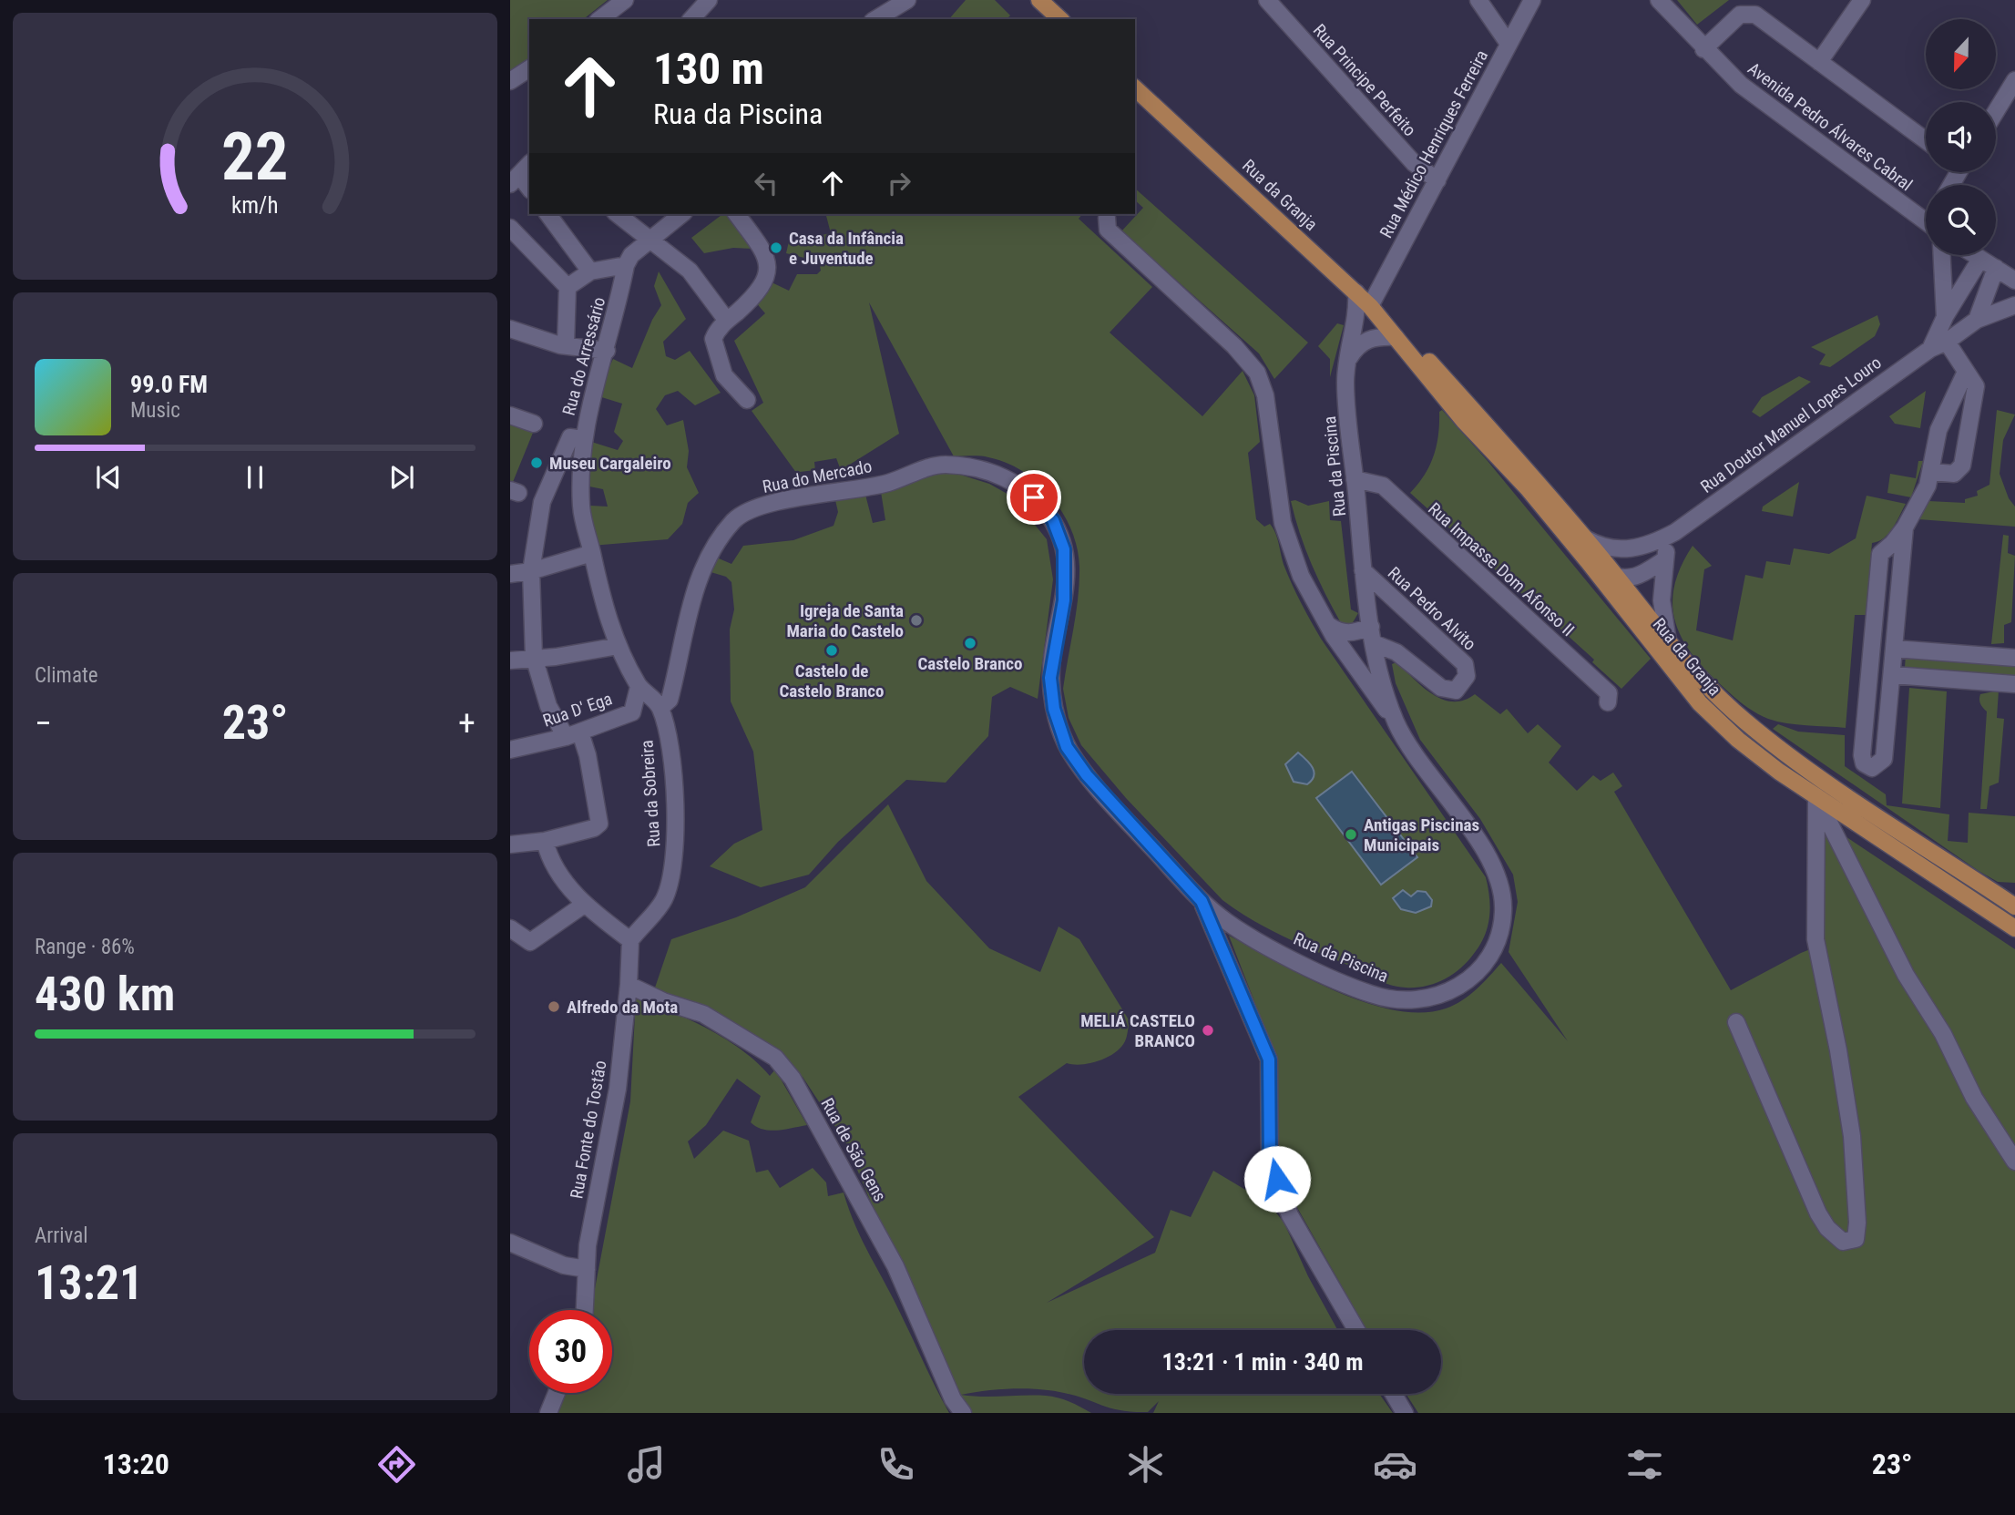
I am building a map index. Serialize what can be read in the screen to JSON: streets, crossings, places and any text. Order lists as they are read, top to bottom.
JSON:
{
  "streets": {
    "main road": ["Rua da Granja"],
    "street": [
      "Rua Principe Perfeito",
      "Avenida Pedro Álvares Cabral",
      "Rua Médico Henriques Ferreira",
      "Rua do Arressário",
      "Rua Doutor Manuel Lopes Louro",
      "Rua da Piscina",
      "Rua do Mercado",
      "Rua Impasse Dom Afonso II",
      "Rua Pedro Alvito",
      "Rua D' Ega",
      "Rua da Sobreira",
      "Rua Fonte do Tostão",
      "Rua de São Gens"
    ]
  },
  "crossings": [
    ["Rua Principe Perfeito", "Rua Médico Henriques Ferreira"],
    ["Rua Médico Henriques Ferreira", "Rua da Granja"],
    ["Rua da Granja", "Rua da Piscina"],
    ["Rua do Arressário", "Rua do Mercado"],
    ["Rua do Arressário", "Rua D' Ega"],
    ["Rua do Arressário", "Rua da Sobreira"],
    ["Rua da Piscina", "Rua do Mercado"],
    ["Rua da Piscina", "Rua Impasse Dom Afonso II"],
    ["Rua da Piscina", "Rua Pedro Alvito"],
    ["Rua do Mercado", "Rua da Sobreira"],
    ["Rua da Sobreira", "Rua Fonte do Tostão"],
    ["Rua Fonte do Tostão", "Rua de São Gens"]
  ],
  "places": [
    "Casa da Infância e Juventude",
    "Museu Cargaleiro",
    "Igreja de Santa Maria do Castelo",
    "Castelo Branco",
    "Castelo de Castelo Branco",
    "Antigas Piscinas Municipais",
    "Alfredo da Mota",
    "MELIÁ CASTELO BRANCO"
  ],
  "north": "bottom",
  "page": {
    "turn": ["130 m", "Rua da Piscina"],
    "song": ["99.0 FM", "Music"],
    "tile": [
      "Climate",
      ["Range · 86%", "430 km"],
      ["Arrival", "13:21"]
    ],
    "heat": ["−", "23°", "+"],
    "limit": "30",
    "trip": "13:21 · 1 min · 340 m",
    "tabs": ["13:20", "23°"],
    "gauge": ["22", "km/h"]
  }
}
